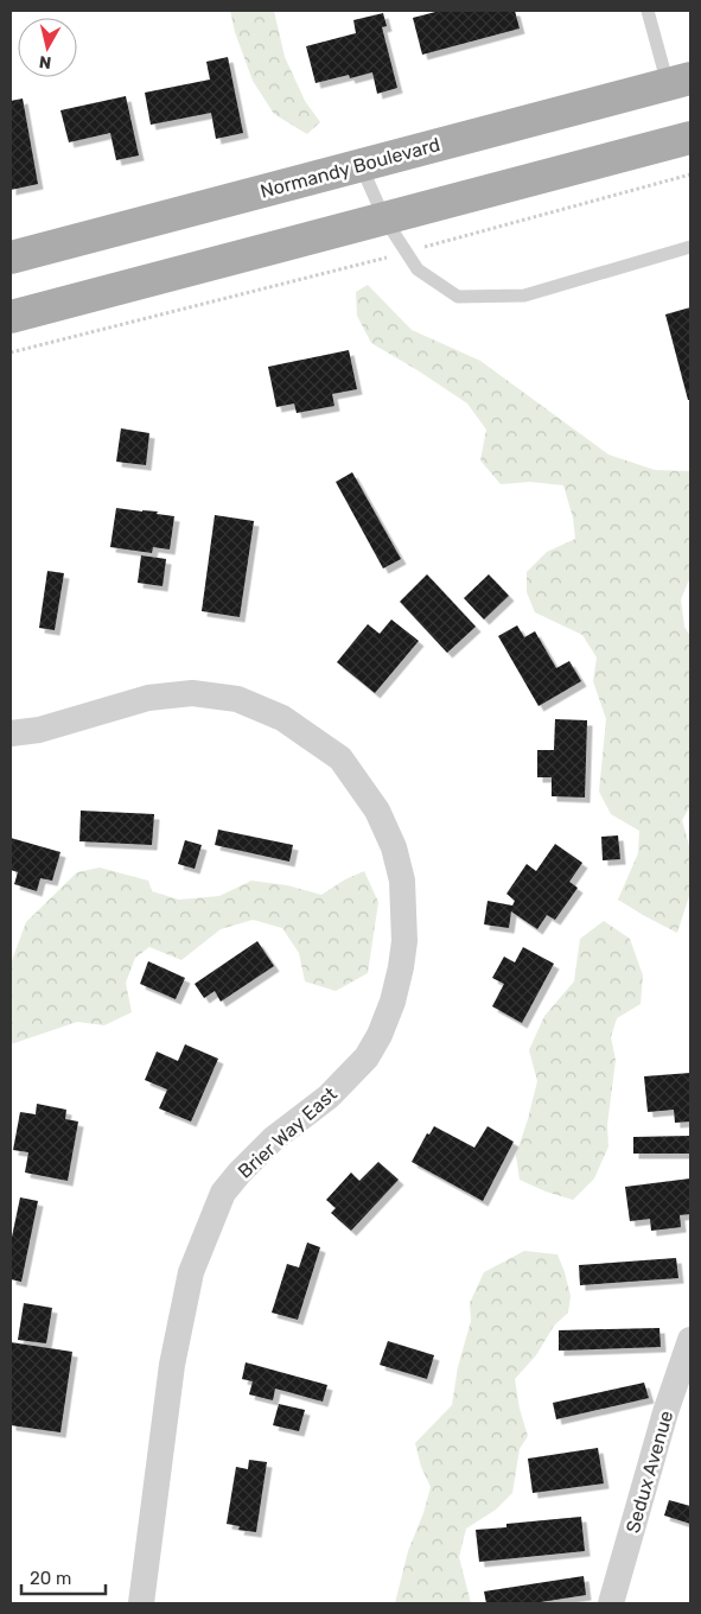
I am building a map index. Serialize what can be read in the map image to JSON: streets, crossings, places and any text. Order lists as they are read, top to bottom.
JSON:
{
  "streets": {
    "main road": ["Normandy Boulevard"],
    "street": ["Brier Way East", "Sedux Avenue"]
  },
  "scale_bar": "20 m",
  "north": "bottom"
}
